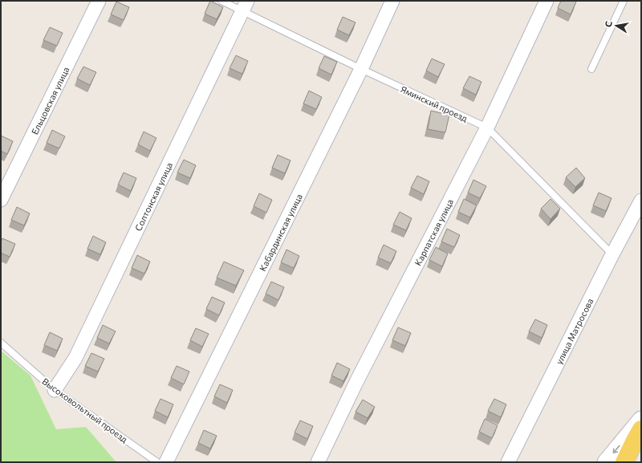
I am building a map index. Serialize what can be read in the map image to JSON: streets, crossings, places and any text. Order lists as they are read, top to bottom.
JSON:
{
  "streets": {
    "street": [
      "Ельцовская улица",
      "Солтонская улица",
      "Кабардинская улица",
      "Карпатская улица",
      "улица Матросова"
    ],
    "lane": ["Яминский проезд", "Высоковольтный проезд"]
  },
  "crossings": [
    ["Яминский проезд", "Солтонская улица"],
    ["Яминский проезд", "Кабардинская улица"],
    ["Яминский проезд", "Карпатская улица"],
    ["Яминский проезд", "улица Матросова"],
    ["Солтонская улица", "Высоковольтный проезд"]
  ],
  "north": "left"
}
